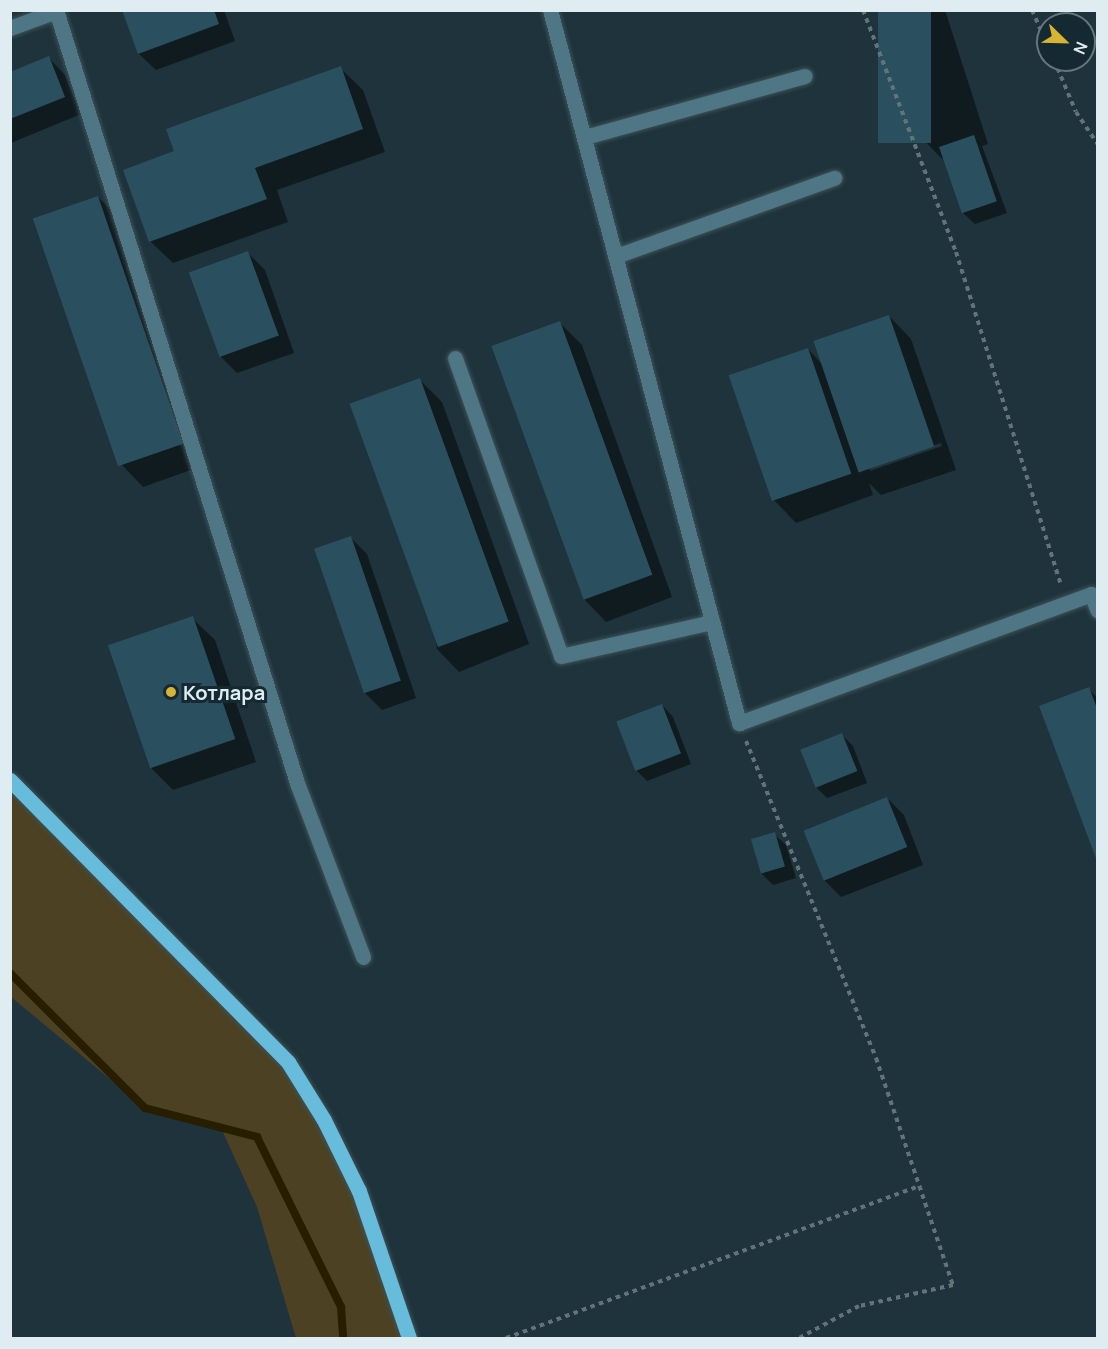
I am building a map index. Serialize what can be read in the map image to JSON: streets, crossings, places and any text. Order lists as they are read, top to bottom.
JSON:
{
  "places": ["Котлара"],
  "north": "bottom right"
}
